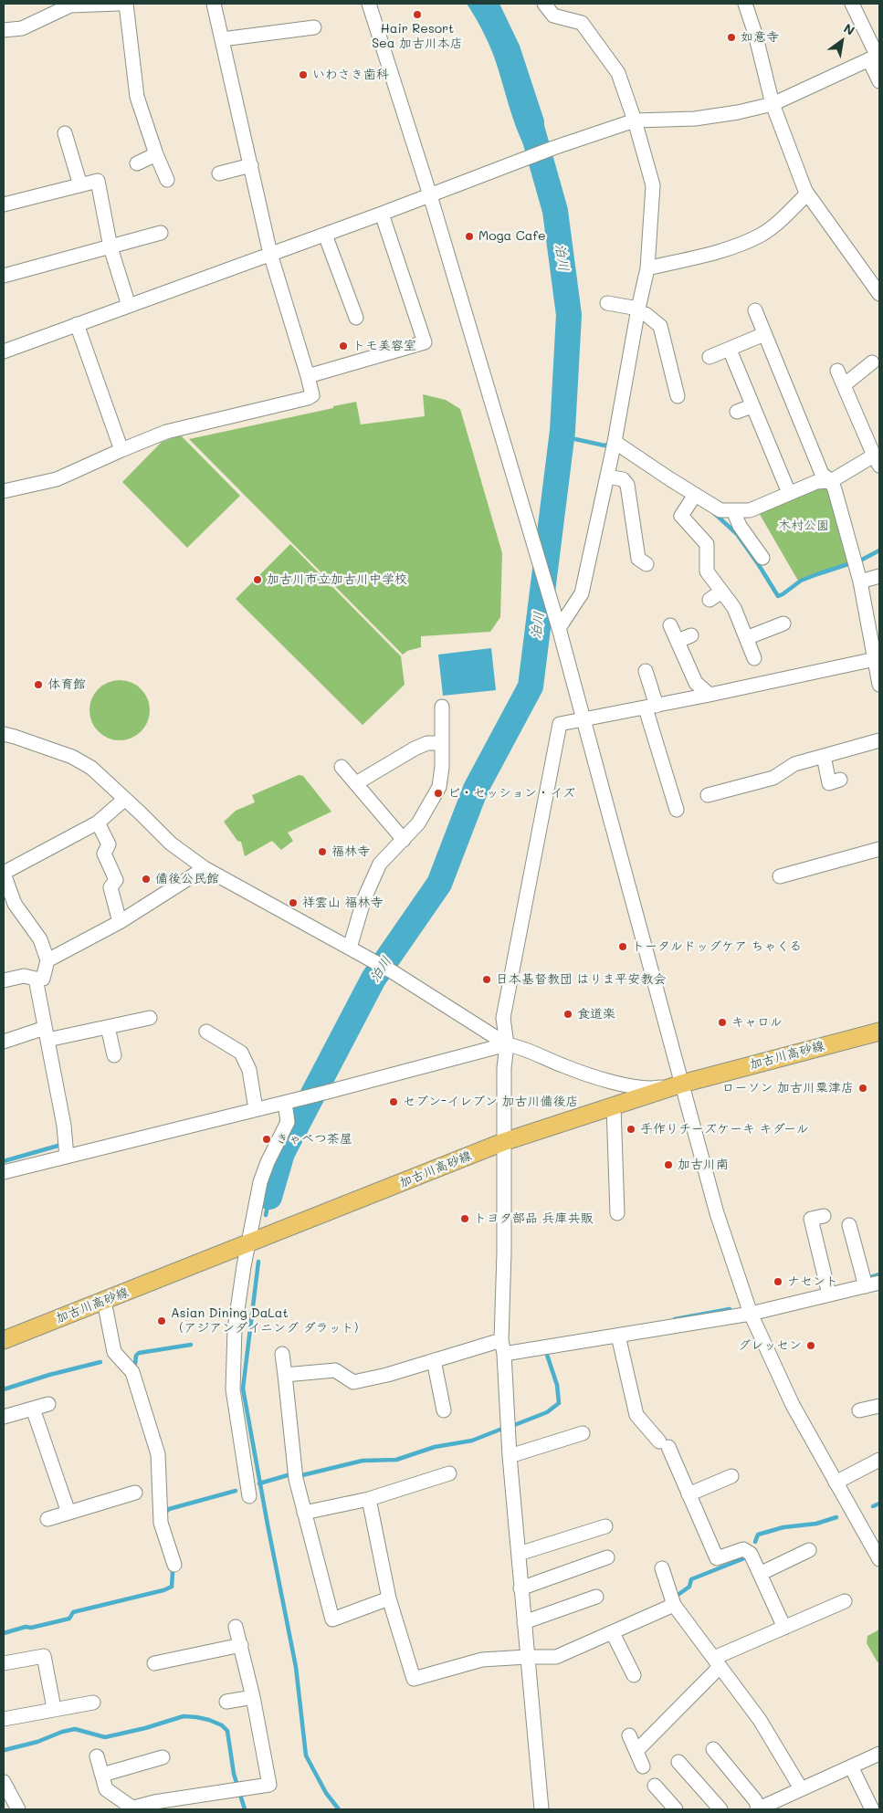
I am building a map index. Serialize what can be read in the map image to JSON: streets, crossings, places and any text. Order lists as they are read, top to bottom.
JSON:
{
  "streets": {
    "main road": ["加古川高砂線"]
  },
  "water": ["泊川"],
  "parks": ["木村公園"],
  "places": [
    "Hair Resort Sea 加古川本店",
    "如意寺",
    "いわさき歯科",
    "Moga Cafe",
    "トモ美容室",
    "加古川市立加古川中学校",
    "体育館",
    "ビ・セッション・イズ",
    "福林寺",
    "備後公民館",
    "祥雲山 福林寺",
    "トータルドッグケア ちゃくる",
    "日本基督教団 はりま平安教会",
    "食道楽",
    "キャロル",
    "ローソン 加古川粟津店",
    "セブン-イレブン 加古川備後店",
    "手作りチーズケーキ キダール",
    "きゃべつ茶屋",
    "加古川南",
    "トヨタ部品 兵庫共販",
    "ナセント",
    "Asian Dining DaLat （アジアンダイニング ダラット）",
    "グレッセン"
  ],
  "north": "top right"
}
